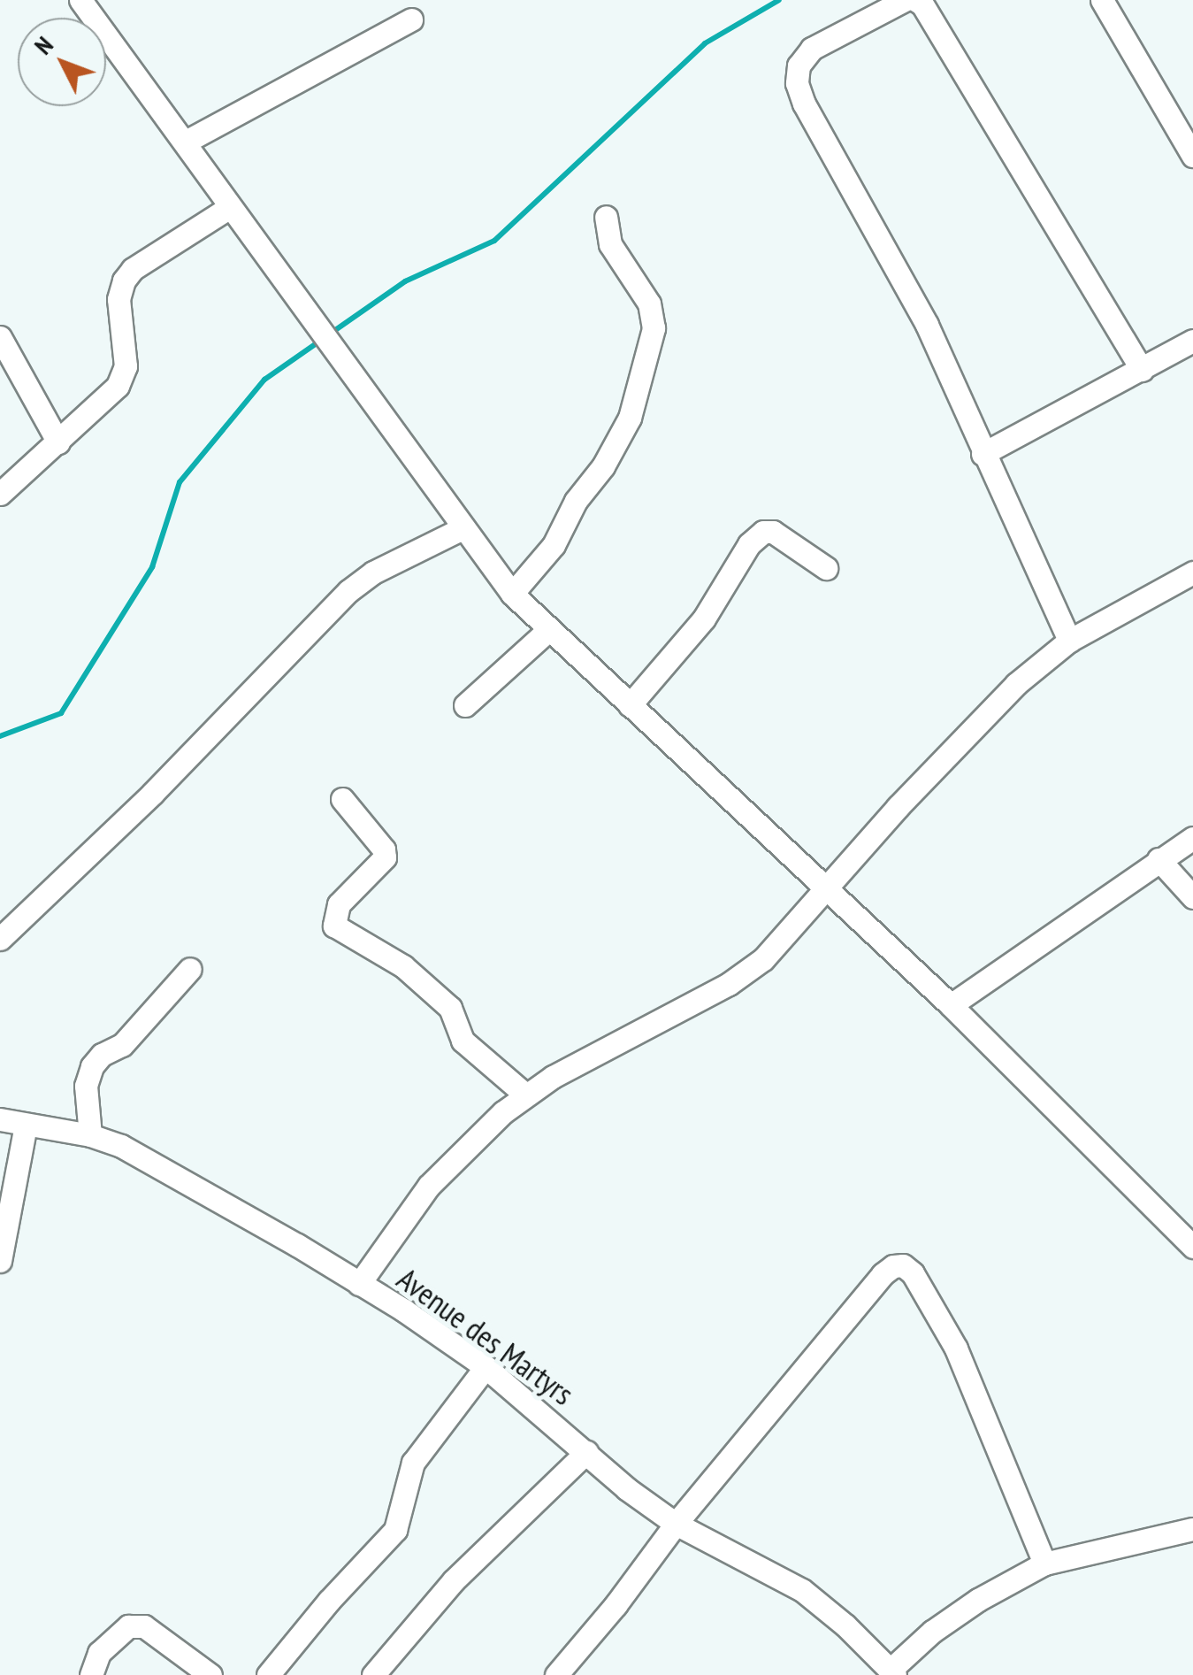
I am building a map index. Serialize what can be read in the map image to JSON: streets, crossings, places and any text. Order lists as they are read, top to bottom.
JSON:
{
  "streets": {
    "street": ["Avenue des Martyrs"]
  },
  "north": "top left"
}
